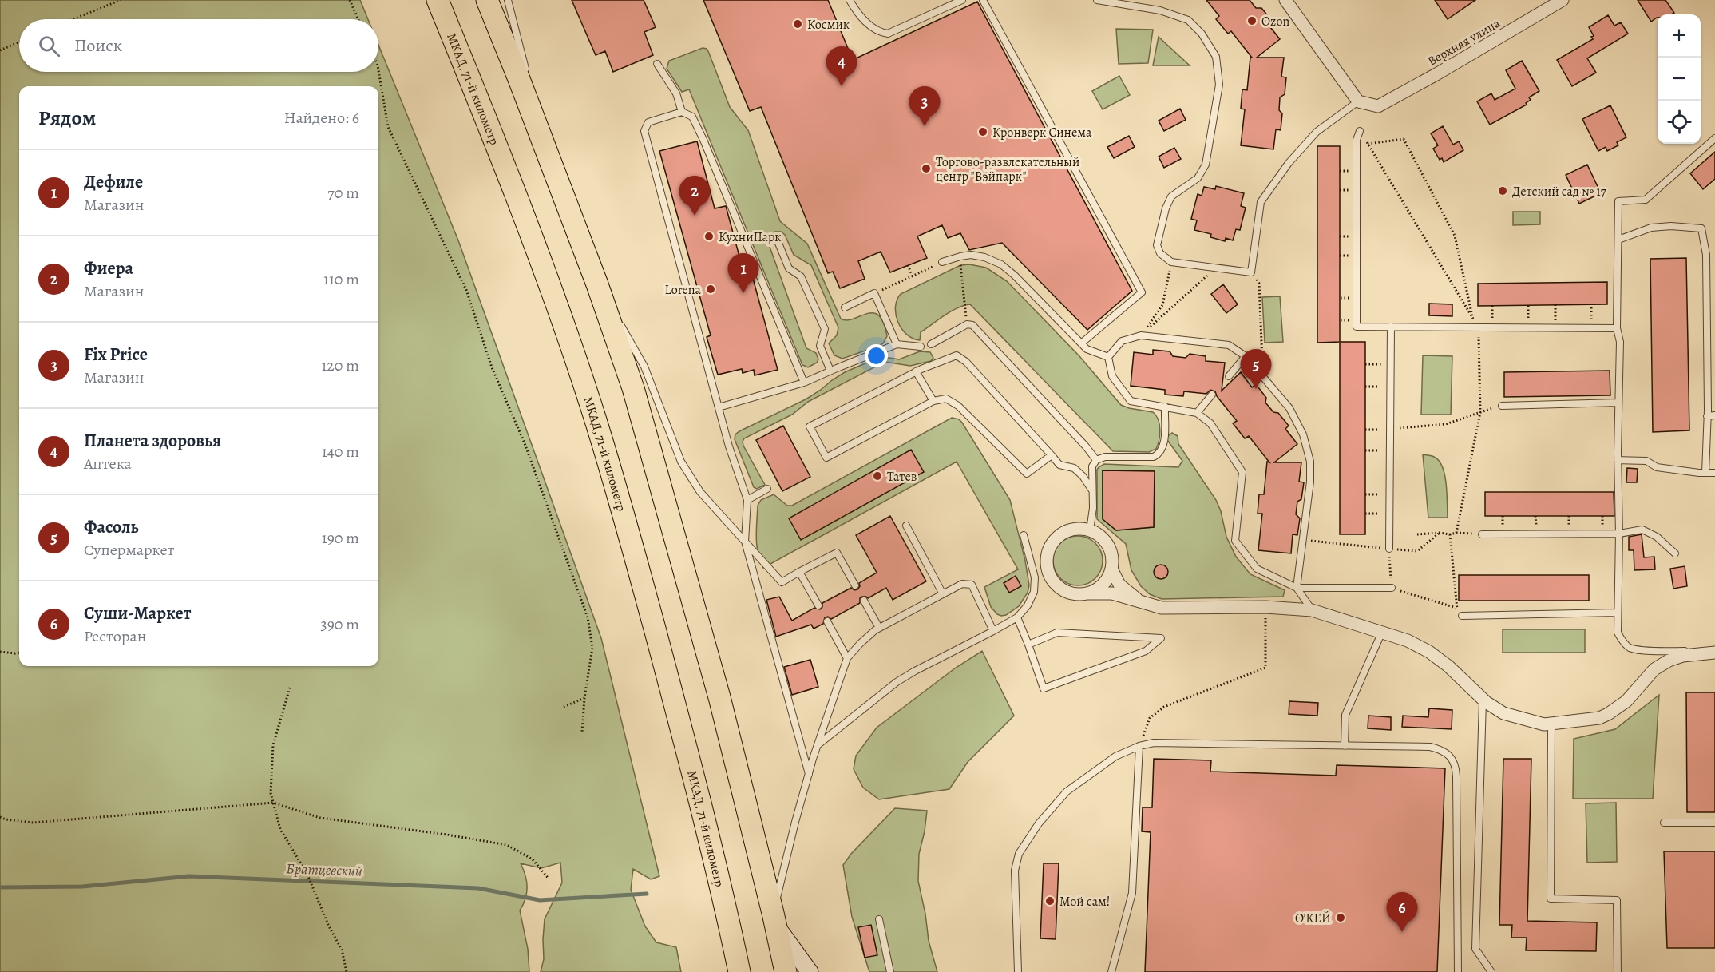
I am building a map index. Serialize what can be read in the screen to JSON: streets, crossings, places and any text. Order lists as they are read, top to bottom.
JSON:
{
  "streets": {
    "highway": ["МКАД, 71-й километр"],
    "street": ["Верхняя улица"]
  },
  "water": ["Братцевский"],
  "places": [
    "Ozon",
    "Космик",
    "Кронверк Синема",
    "Торгово-развлекательный центр \"Вэйпарк\"",
    "Детский сад № 17",
    "КухниПарк",
    "Lorena",
    "Татев",
    "Мой сам!",
    "О’КЕЙ"
  ],
  "page": {
    "map_buttons": ["+", "−"],
    "search": "Поиск",
    "pins": [
      "4",
      "3",
      "2",
      "1",
      "5",
      "6"
    ],
    "heading": ["Рядом", "Найдено: 6"],
    "list": [
      {
        "mark": "1",
        "name": "Дефиле",
        "note": "Магазин",
        "value": "70 m"
      },
      {
        "mark": "2",
        "name": "Фиера",
        "note": "Магазин",
        "value": "110 m"
      },
      {
        "mark": "3",
        "name": "Fix Price",
        "note": "Магазин",
        "value": "120 m"
      },
      {
        "mark": "4",
        "name": "Планета здоровья",
        "note": "Аптека",
        "value": "140 m"
      },
      {
        "mark": "5",
        "name": "Фасоль",
        "note": "Супермаркет",
        "value": "190 m"
      },
      {
        "mark": "6",
        "name": "Суши-Маркет",
        "note": "Ресторан",
        "value": "390 m"
      }
    ]
  }
}
